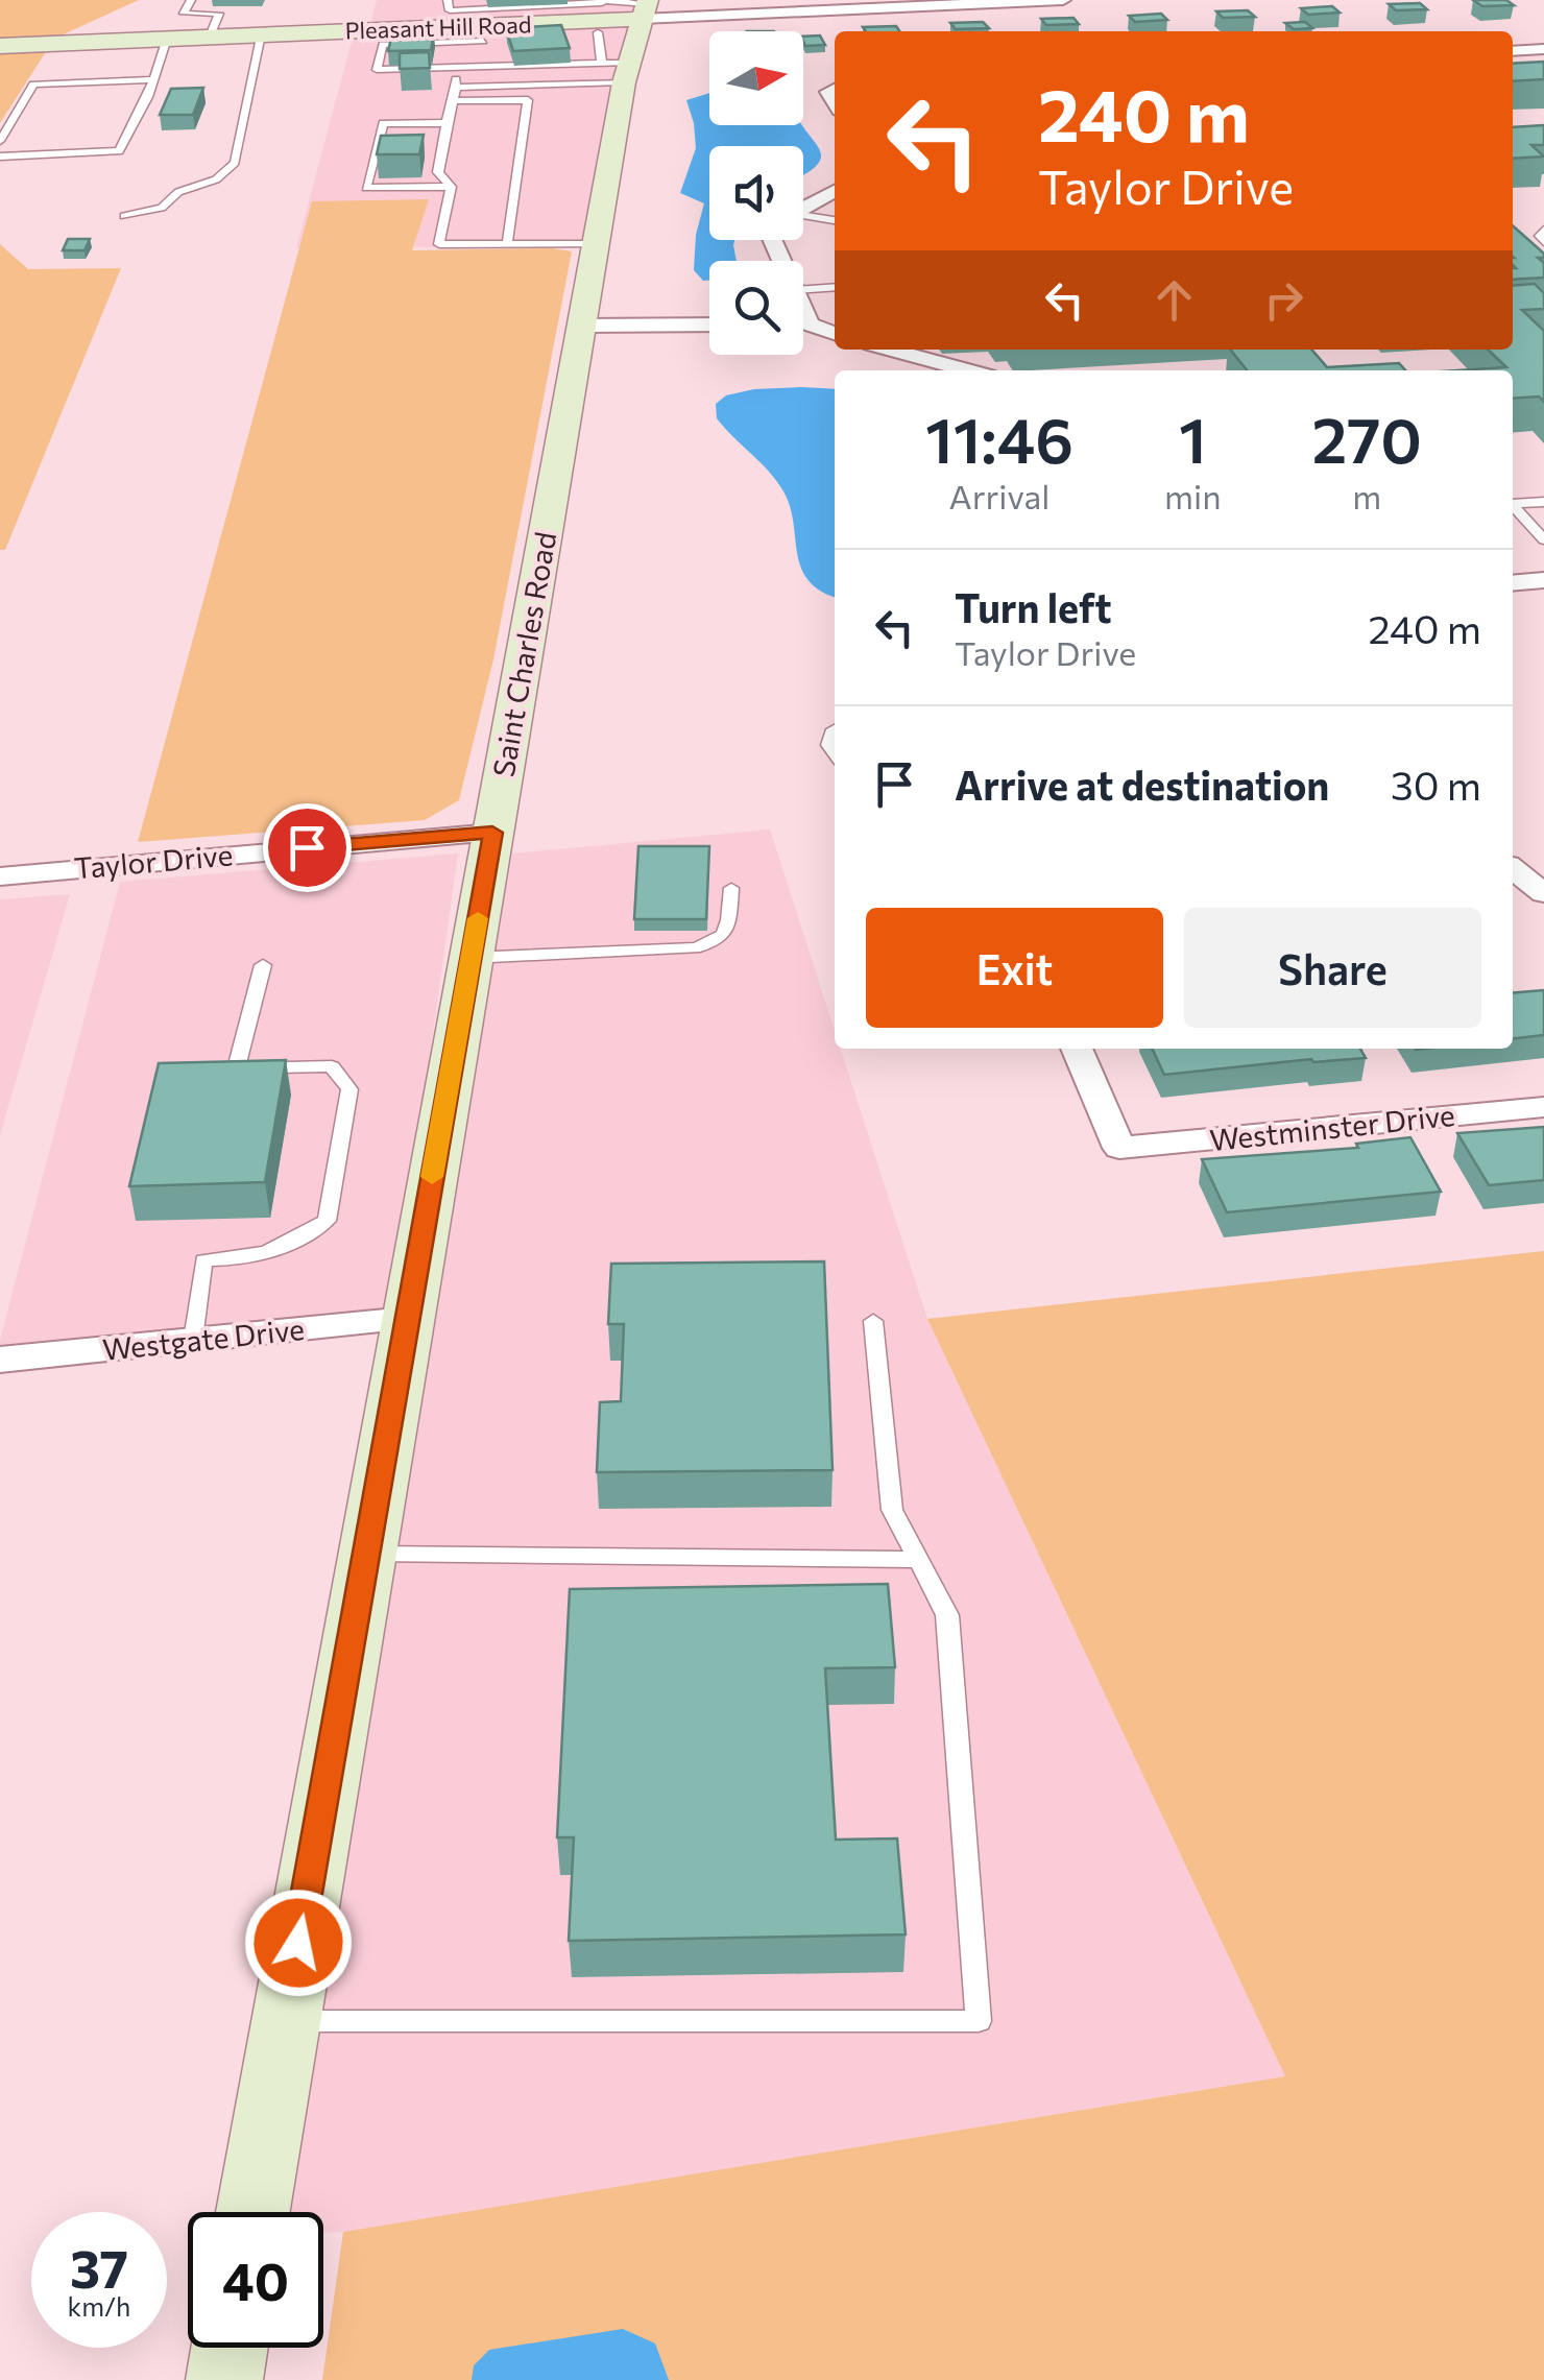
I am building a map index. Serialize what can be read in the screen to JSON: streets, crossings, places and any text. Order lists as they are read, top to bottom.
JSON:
{
  "streets": {
    "street": [
      "Pleasant Hill Road",
      "Saint Charles Road",
      "Taylor Drive",
      "Westminster Drive",
      "Westgate Drive"
    ]
  },
  "crossings": [
    ["Pleasant Hill Road", "Saint Charles Road"],
    ["Saint Charles Road", "Taylor Drive"],
    ["Saint Charles Road", "Westgate Drive"]
  ],
  "north": "right",
  "page": {
    "turn": ["240 m", "Taylor Drive"],
    "eta": [
      "11:46",
      "Arrival",
      "1",
      "min",
      "270",
      "m"
    ],
    "list": [
      {
        "name": "Turn left",
        "note": "Taylor Drive",
        "value": "240 m"
      },
      {
        "name": "Arrive at destination",
        "value": "30 m"
      }
    ],
    "buttons": ["Exit", "Share"],
    "speed": "37 km/h",
    "limit": "40"
  }
}
